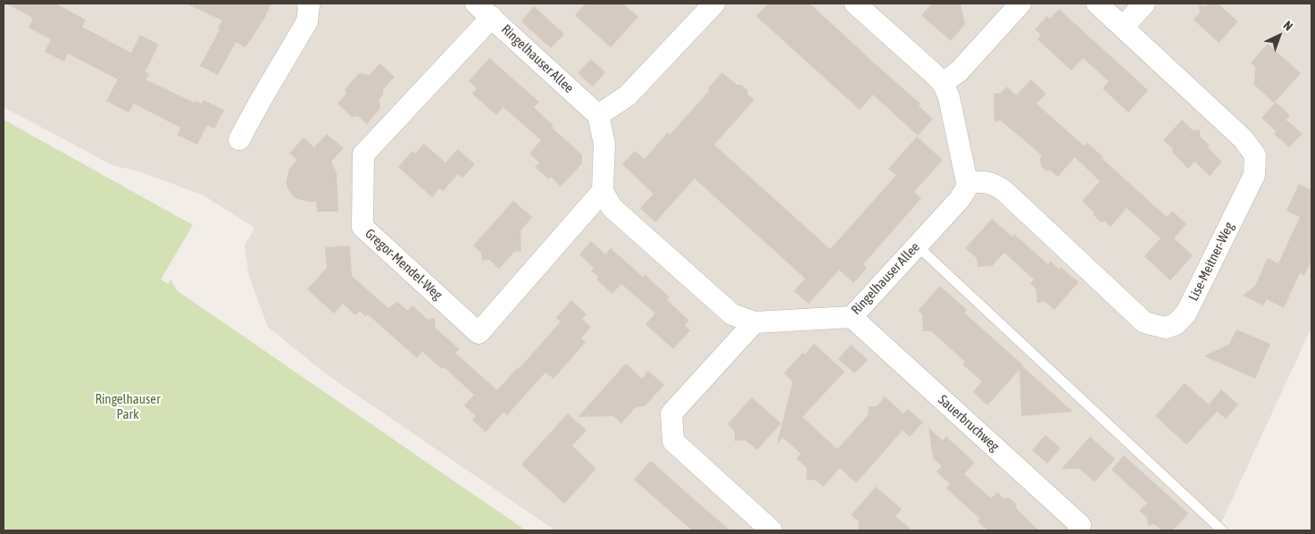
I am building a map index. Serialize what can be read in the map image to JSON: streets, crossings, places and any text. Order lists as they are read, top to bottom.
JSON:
{
  "streets": {
    "street": [
      "Ringelhauser Allee",
      "Lise-Meitner-Weg",
      "Gregor-Mendel-Weg",
      "Sauerbruchweg"
    ]
  },
  "crossings": [
    ["Ringelhauser Allee", "Lise-Meitner-Weg"],
    ["Ringelhauser Allee", "Gregor-Mendel-Weg"],
    ["Ringelhauser Allee", "Sauerbruchweg"]
  ],
  "parks": ["Ringelhauser Park"],
  "north": "top right"
}
